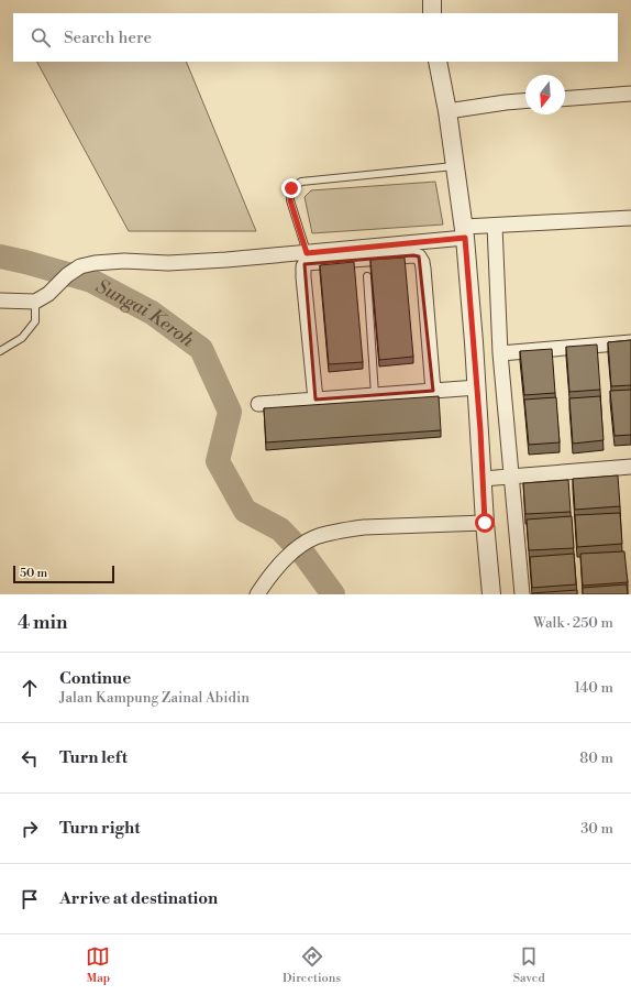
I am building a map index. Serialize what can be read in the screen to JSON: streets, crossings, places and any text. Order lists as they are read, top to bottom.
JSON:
{
  "water": ["Sungai Keroh"],
  "scale_bar": "50 m",
  "north": "bottom",
  "page": {
    "search": "Search here",
    "scale": "50 m",
    "heading": ["4 min", "Walk · 250 m"],
    "list": [
      ["Continue", "Jalan Kampung Zainal Abidin", "140 m"],
      ["Turn left", "80 m"],
      ["Turn right", "30 m"],
      "Arrive at destination"
    ],
    "nav": ["Map", "Directions", "Saved"]
  }
}
